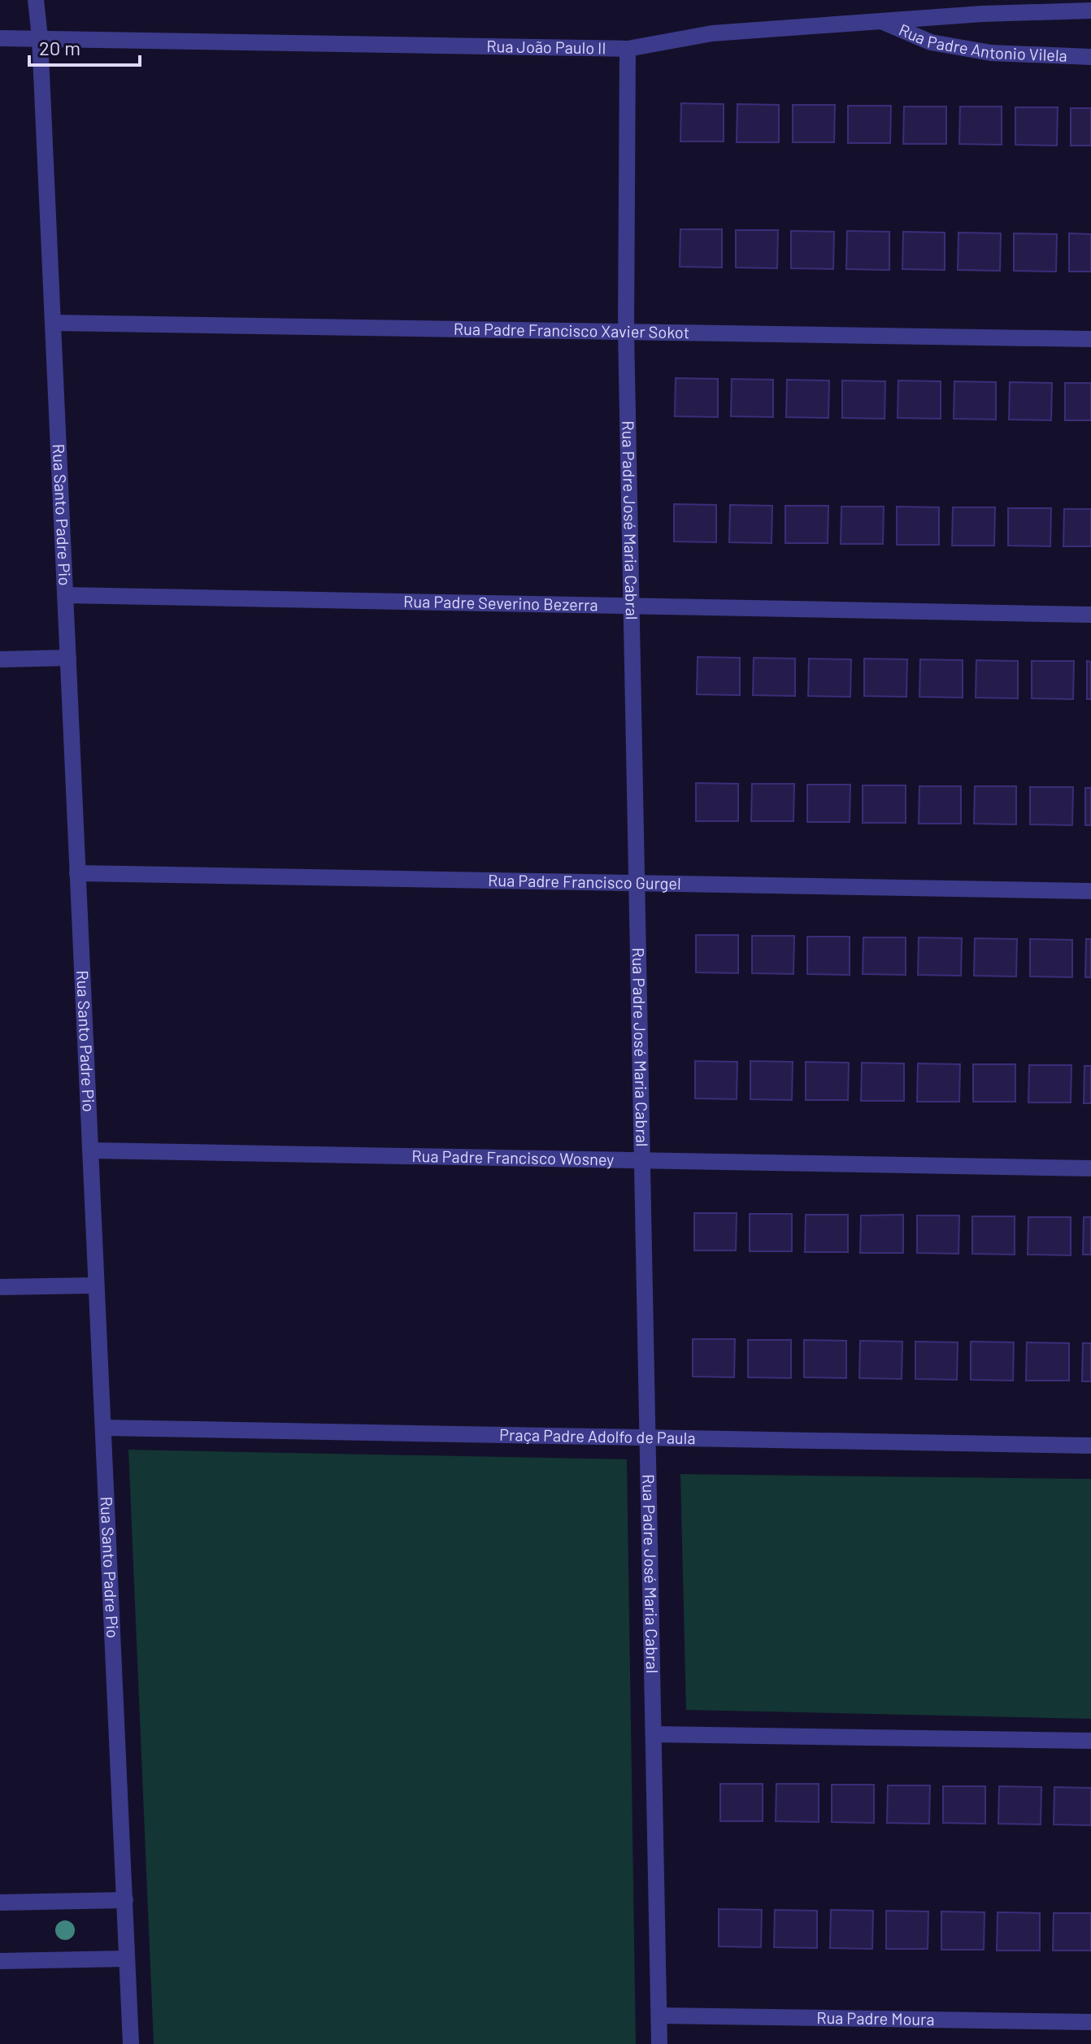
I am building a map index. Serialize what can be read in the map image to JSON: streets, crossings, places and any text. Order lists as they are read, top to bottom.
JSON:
{
  "streets": {
    "street": [
      "Rua Padre Antonio Vilela",
      "Rua João Paulo II",
      "Rua Padre Francisco Xavier Sokot",
      "Rua Santo Padre Pio",
      "Rua Padre José Maria Cabral",
      "Rua Padre Severino Bezerra",
      "Rua Padre Francisco Gurgel",
      "Rua Padre Francisco Wosney",
      "Praça Padre Adolfo de Paula",
      "Rua Padre Moura"
    ]
  },
  "crossings": [
    ["Rua Padre Antonio Vilela", "Rua João Paulo II"],
    ["Rua João Paulo II", "Rua Santo Padre Pio"],
    ["Rua João Paulo II", "Rua Padre José Maria Cabral"],
    ["Rua Padre Francisco Xavier Sokot", "Rua Santo Padre Pio"],
    ["Rua Padre Francisco Xavier Sokot", "Rua Padre José Maria Cabral"],
    ["Rua Santo Padre Pio", "Rua Padre Severino Bezerra"],
    ["Rua Santo Padre Pio", "Rua Padre Francisco Gurgel"],
    ["Rua Santo Padre Pio", "Rua Padre Francisco Wosney"],
    ["Rua Santo Padre Pio", "Praça Padre Adolfo de Paula"],
    ["Rua Padre José Maria Cabral", "Rua Padre Severino Bezerra"],
    ["Rua Padre José Maria Cabral", "Rua Padre Francisco Gurgel"],
    ["Rua Padre José Maria Cabral", "Rua Padre Francisco Wosney"],
    ["Rua Padre José Maria Cabral", "Praça Padre Adolfo de Paula"],
    ["Rua Padre José Maria Cabral", "Rua Padre Moura"]
  ],
  "scale_bar": "20 m"
}
